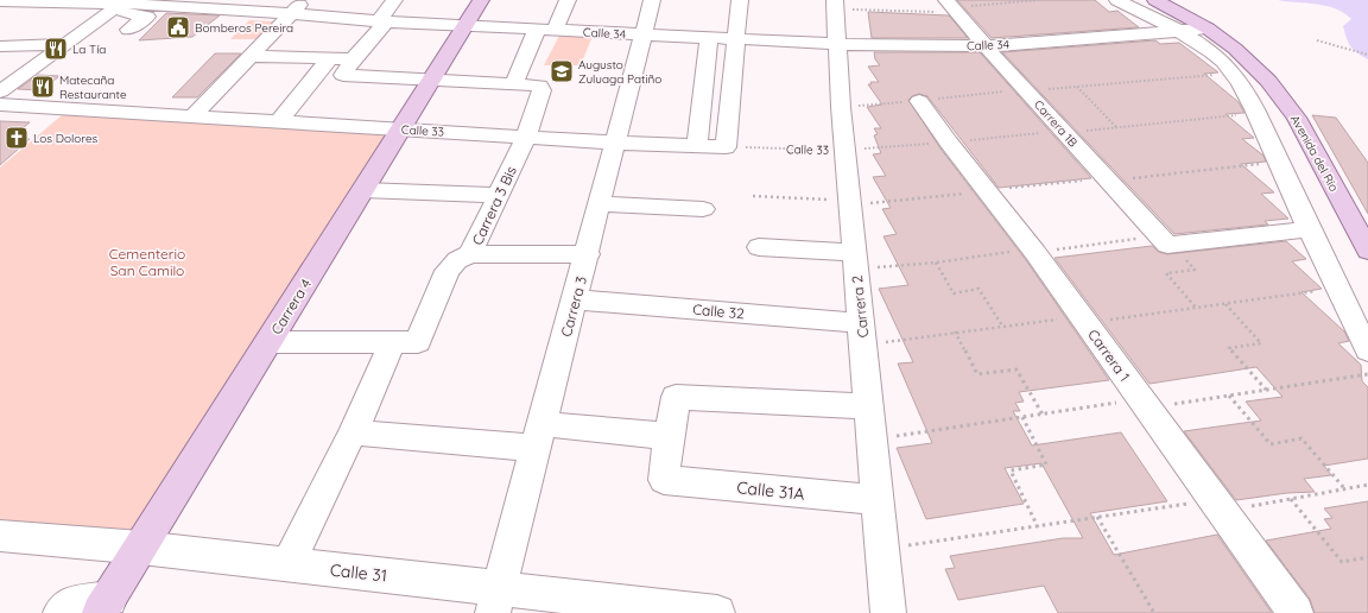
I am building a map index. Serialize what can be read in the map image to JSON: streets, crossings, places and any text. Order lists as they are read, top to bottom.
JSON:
{
  "streets": {
    "main road": ["Avenida del Río", "Carrera 4"],
    "street": [
      "Calle 34",
      "Carrera 1B",
      "Calle 33",
      "Carrera 3 Bis",
      "Carrera 3",
      "Carrera 2",
      "Calle 32",
      "Carrera 1",
      "Calle 31A",
      "Calle 31"
    ]
  },
  "crossings": [
    ["Calle 34", "Carrera 1B"],
    ["Calle 34", "Avenida del Río"],
    ["Calle 34", "Carrera 4"],
    ["Calle 34", "Carrera 3"],
    ["Calle 34", "Carrera 2"],
    ["Carrera 1B", "Calle 33"],
    ["Calle 33", "Carrera 3 Bis"],
    ["Calle 33", "Carrera 4"],
    ["Calle 33", "Carrera 3"],
    ["Calle 33", "Carrera 2"],
    ["Calle 33", "Carrera 1"],
    ["Carrera 3 Bis", "Calle 31"],
    ["Carrera 4", "Calle 31"],
    ["Carrera 3", "Calle 32"],
    ["Carrera 3", "Calle 31"],
    ["Carrera 2", "Calle 32"],
    ["Carrera 2", "Calle 31A"]
  ],
  "parks": ["Cementerio San Camilo"],
  "places": {
    "public building": ["Bomberos Pereira"],
    "restaurant": ["La Tía", "Matecaña Restaurante"],
    "school or university": ["Augusto Zuluaga Patiño"],
    "church": ["Los Dolores"]
  }
}
